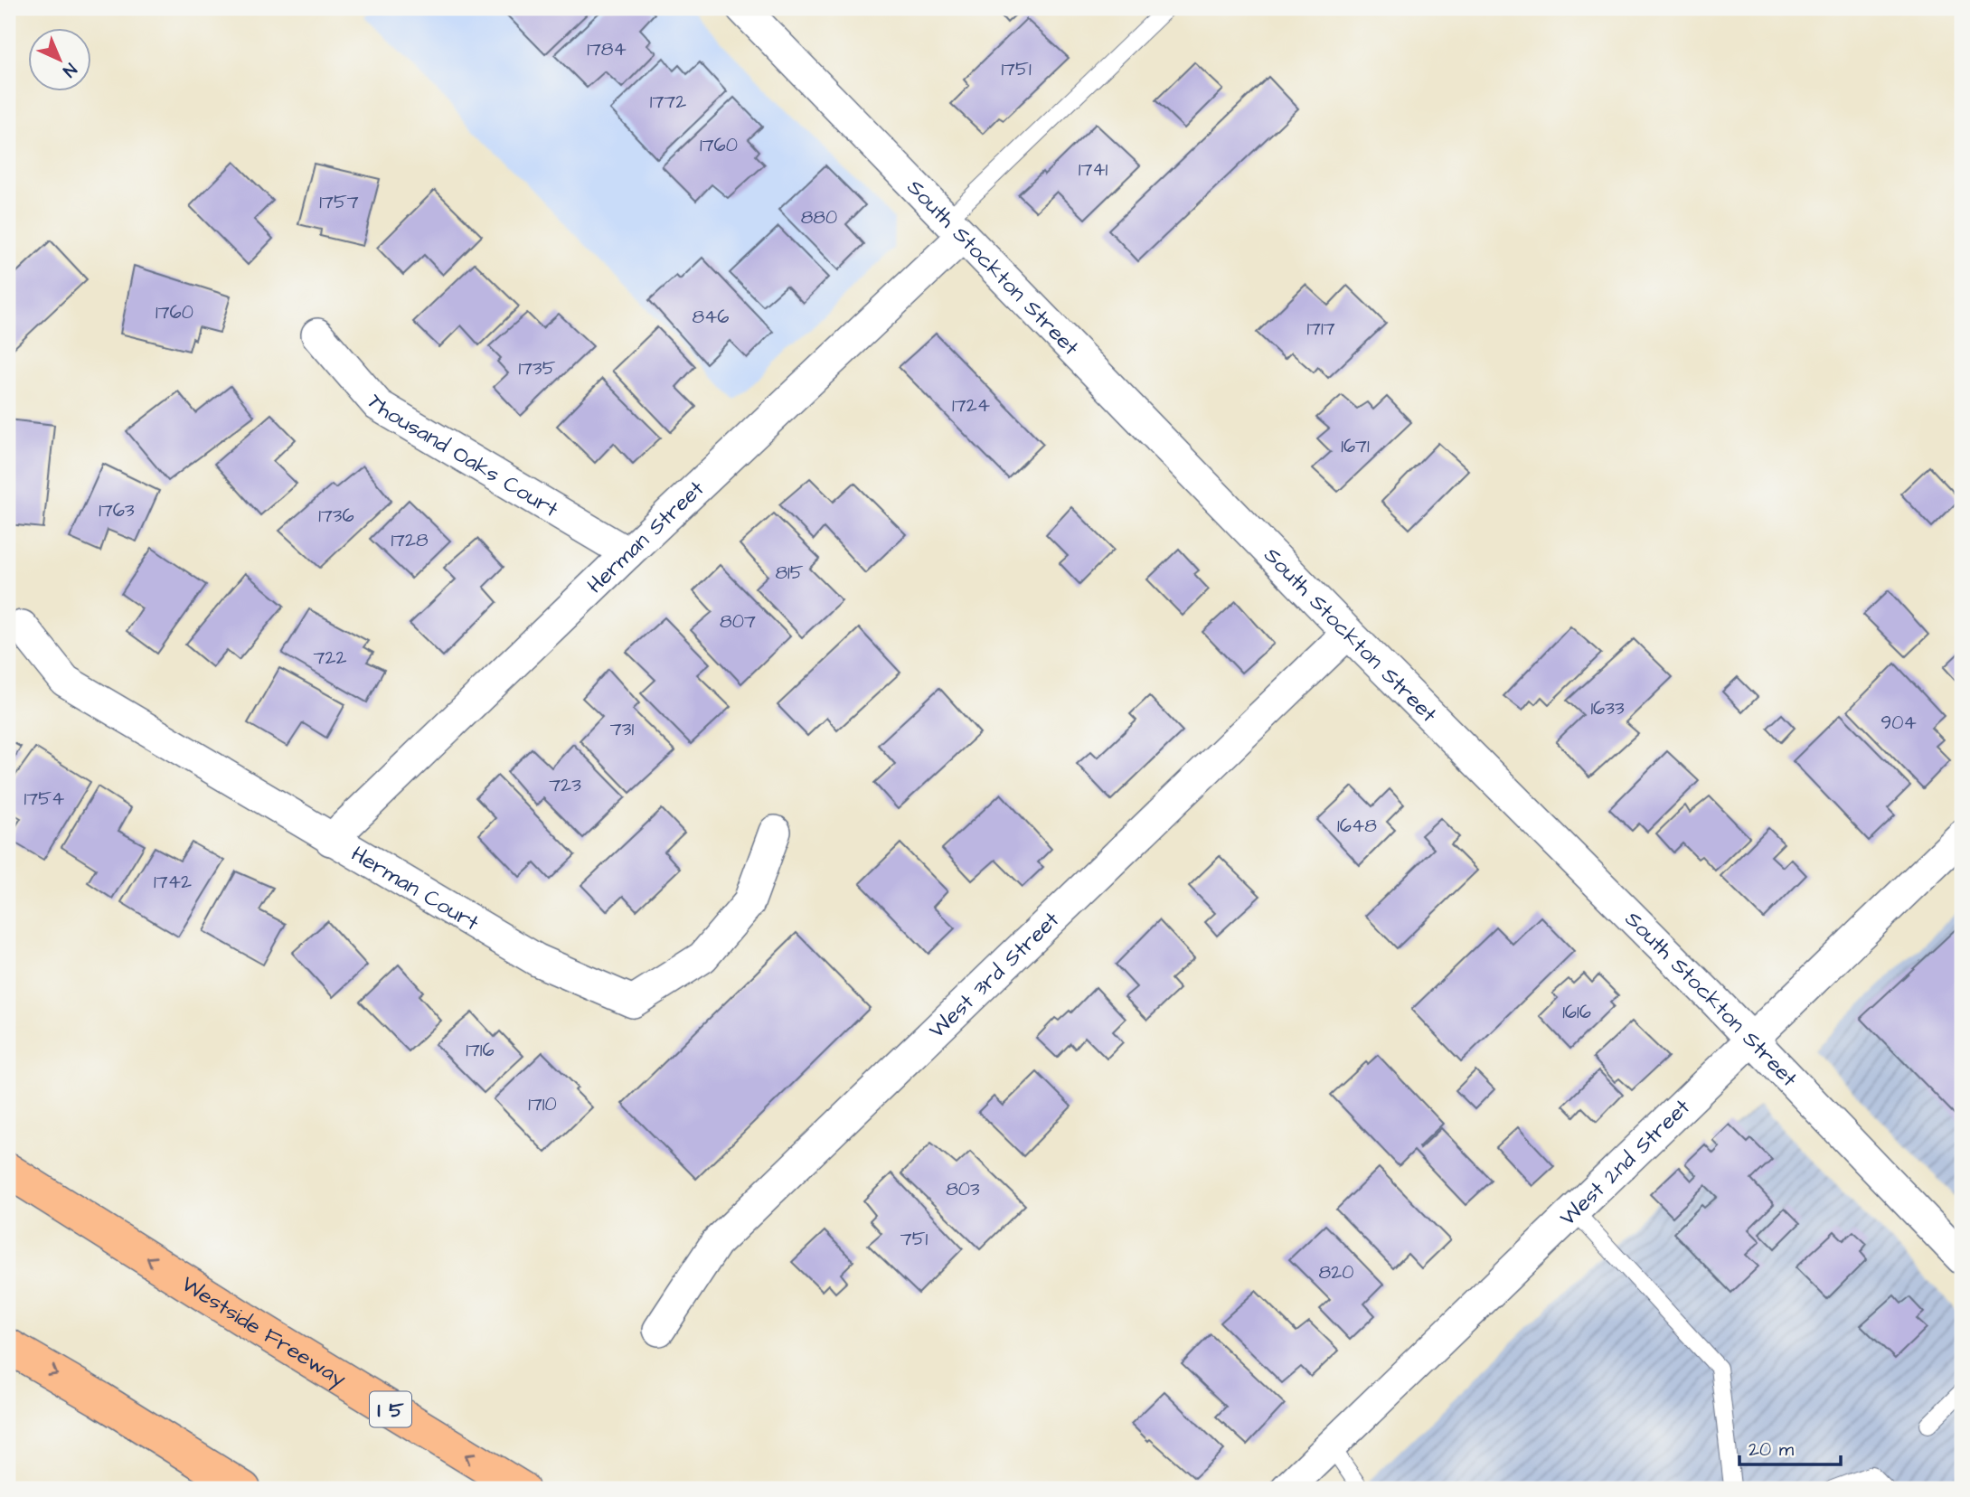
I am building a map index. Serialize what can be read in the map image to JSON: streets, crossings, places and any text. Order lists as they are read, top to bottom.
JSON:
{
  "streets": {
    "highway": ["Westside Freeway", "I 5"],
    "street": [
      "South Stockton Street",
      "Thousand Oaks Court",
      "Herman Street",
      "Herman Court",
      "West 3rd Street",
      "West 2nd Street"
    ]
  },
  "crossings": [
    ["South Stockton Street", "Herman Street"],
    ["South Stockton Street", "West 3rd Street"],
    ["South Stockton Street", "West 2nd Street"],
    ["Thousand Oaks Court", "Herman Street"],
    ["Herman Street", "Herman Court"]
  ],
  "house_numbers": [
    "1784",
    "1751",
    "1772",
    "1760",
    "1741",
    "1757",
    "880",
    "1760",
    "846",
    "1717",
    "1735",
    "1724",
    "1671",
    "1763",
    "1736",
    "1728",
    "815",
    "807",
    "722",
    "1633",
    "904",
    "731",
    "723",
    "1754",
    "1648",
    "1742",
    "1616",
    "1716",
    "1710",
    "803",
    "751",
    "820"
  ],
  "scale_bar": "20 m",
  "north": "bottom right"
}
